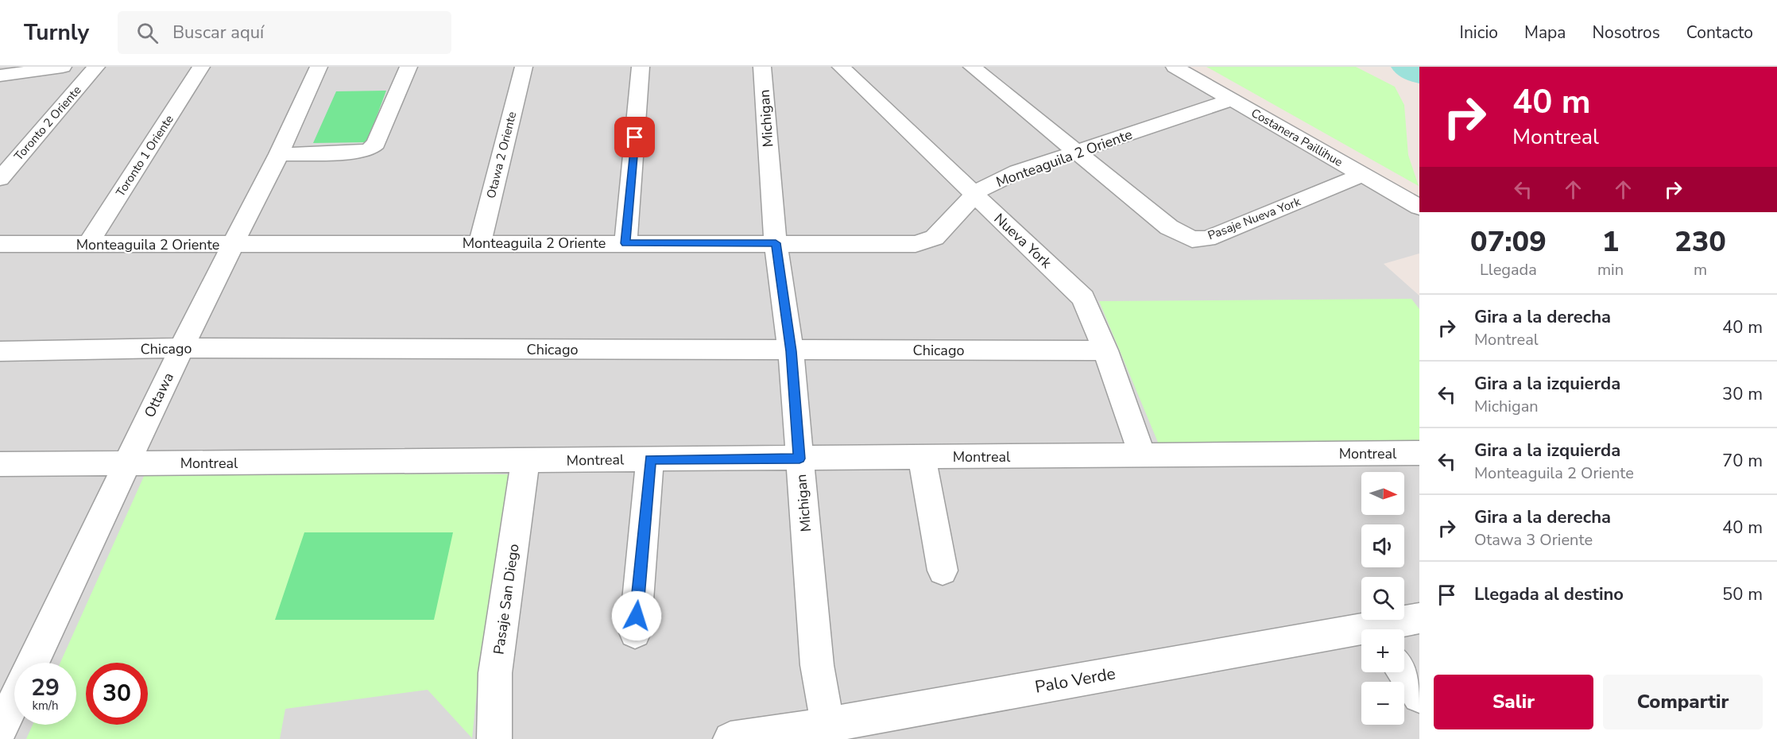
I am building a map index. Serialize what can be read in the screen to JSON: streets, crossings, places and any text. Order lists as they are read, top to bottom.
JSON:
{
  "streets": {
    "street": [
      "Michigan",
      "Toronto 2 Oriente",
      "Costanera Paillihue",
      "Otawa 2 Oriente",
      "Toronto 1 Oriente",
      "Monteaguila 2 Oriente",
      "Pasaje Nueva York",
      "Nueva York",
      "Chicago",
      "Ottawa",
      "Montreal",
      "Pasaje San Diego",
      "Palo Verde"
    ]
  },
  "crossings": [
    ["Michigan", "Monteaguila 2 Oriente"],
    ["Michigan", "Chicago"],
    ["Michigan", "Montreal"],
    ["Michigan", "Palo Verde"],
    ["Costanera Paillihue", "Monteaguila 2 Oriente"],
    ["Costanera Paillihue", "Pasaje Nueva York"],
    ["Otawa 2 Oriente", "Monteaguila 2 Oriente"],
    ["Toronto 1 Oriente", "Monteaguila 2 Oriente"],
    ["Monteaguila 2 Oriente", "Pasaje Nueva York"],
    ["Monteaguila 2 Oriente", "Nueva York"],
    ["Monteaguila 2 Oriente", "Ottawa"],
    ["Nueva York", "Chicago"],
    ["Nueva York", "Montreal"],
    ["Chicago", "Ottawa"],
    ["Ottawa", "Montreal"],
    ["Montreal", "Pasaje San Diego"]
  ],
  "north": "right",
  "page": {
    "header": "Turnly",
    "search": "Buscar aquí",
    "nav": [
      "Inicio",
      "Mapa",
      "Nosotros",
      "Contacto"
    ],
    "turn": ["40 m", "Montreal"],
    "eta": [
      "07:09",
      "Llegada",
      "1",
      "min",
      "230",
      "m"
    ],
    "list": [
      {
        "name": "Gira a la derecha",
        "note": "Montreal",
        "value": "40 m"
      },
      {
        "name": "Gira a la izquierda",
        "note": "Michigan",
        "value": "30 m"
      },
      {
        "name": "Gira a la izquierda",
        "note": "Monteaguila 2 Oriente",
        "value": "70 m"
      },
      {
        "name": "Gira a la derecha",
        "note": "Otawa 3 Oriente",
        "value": "40 m"
      },
      {
        "name": "Llegada al destino",
        "value": "50 m"
      }
    ],
    "map_buttons": ["+", "−"],
    "speed": "29 km/h",
    "limit": "30",
    "buttons": ["Salir", "Compartir"]
  }
}
